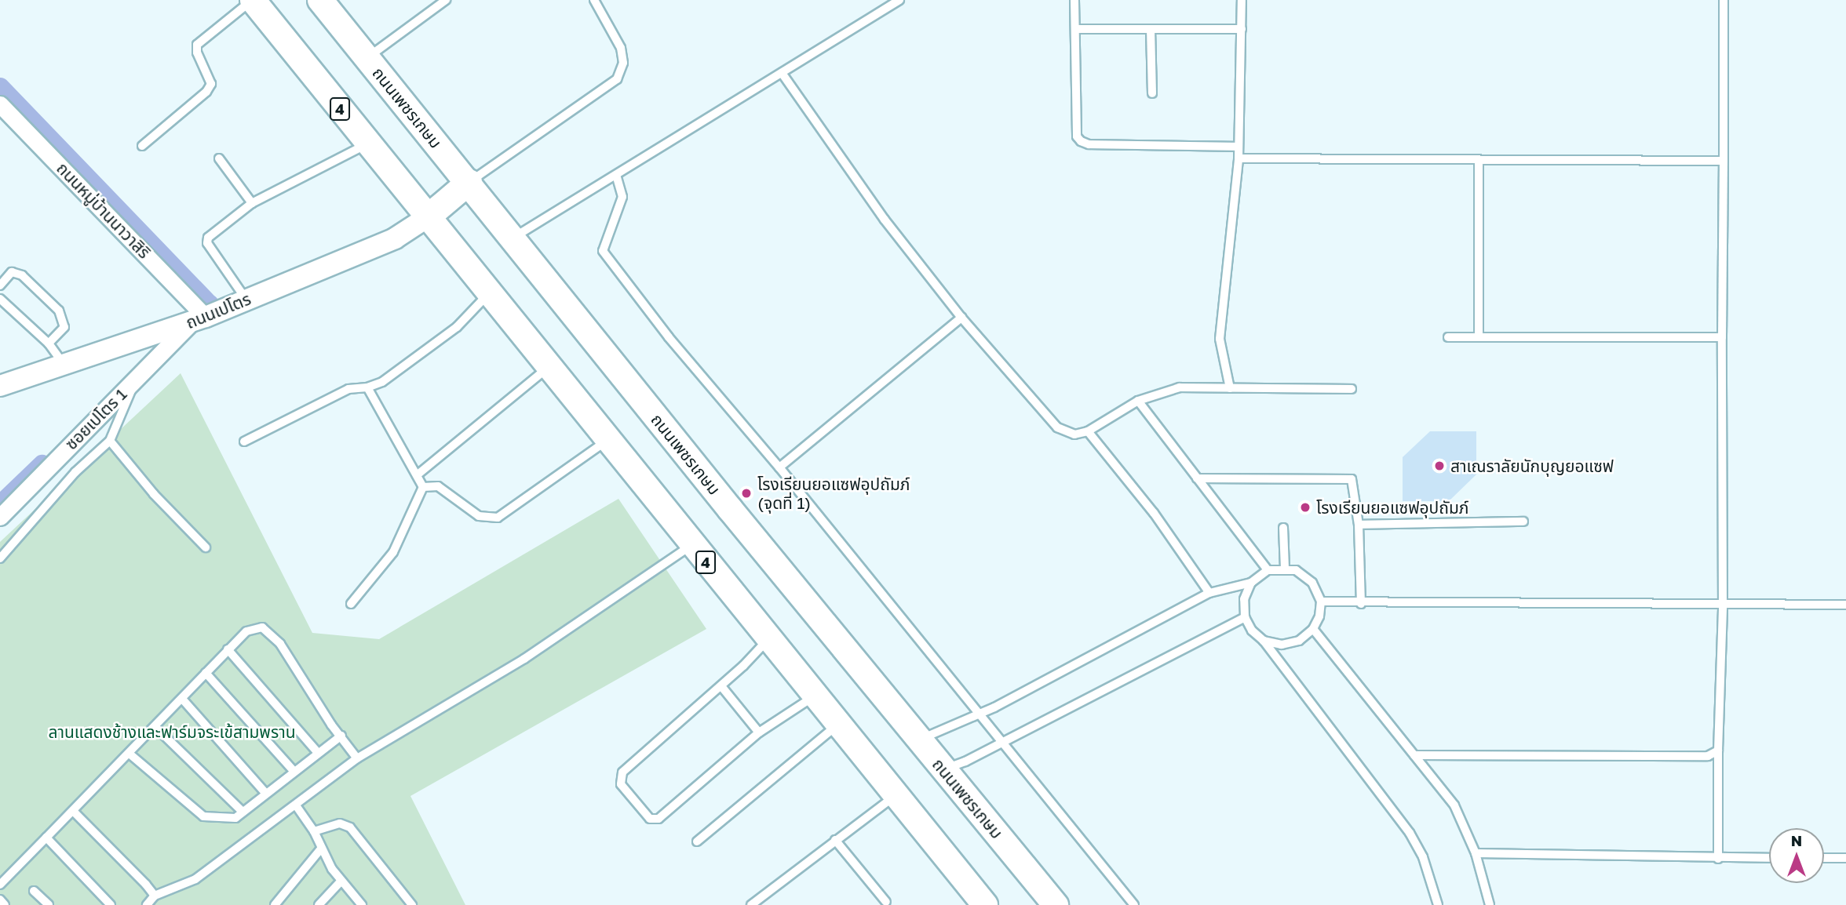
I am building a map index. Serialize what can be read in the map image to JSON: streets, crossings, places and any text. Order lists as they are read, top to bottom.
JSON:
{
  "streets": {
    "main road": ["ถนนเพชรเกษม", "4"],
    "street": ["ถนนหมู่บ้านนาวาสิริ", "ถนนเปโตร", "ซอยเปโตร 1"]
  },
  "crossings": [
    ["4", "ถนนเปโตร"],
    ["ถนนหมู่บ้านนาวาสิริ", "ถนนเปโตร"],
    ["ถนนหมู่บ้านนาวาสิริ", "ซอยเปโตร 1"],
    ["ถนนเปโตร", "ซอยเปโตร 1"]
  ],
  "parks": ["ลานแสดงช้างและฟาร์มจระเข้สามพราน"],
  "places": ["สาเณราลัยนักบุญยอแซฟ", "โรงเรียนยอแซฟอุปถัมภ์ (จุดที่ 1)", "โรงเรียนยอแซฟอุปถัมภ์"],
  "north": "top"
}
